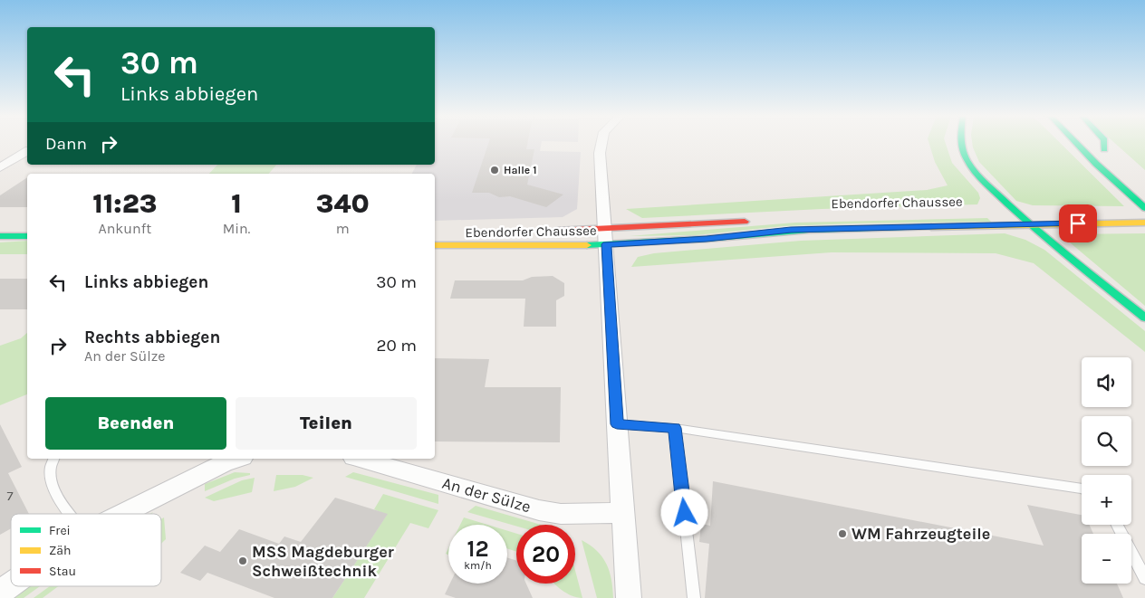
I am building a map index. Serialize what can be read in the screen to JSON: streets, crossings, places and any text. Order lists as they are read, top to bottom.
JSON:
{
  "streets": {
    "main road": ["Ebendorfer Chaussee"],
    "street": ["An der Sülze"]
  },
  "places": ["Halle 1", "WM Fahrzeugteile", "MSS Magdeburger Schweißtechnik"],
  "house_numbers": ["7"],
  "legend": ["Frei", "Zäh", "Stau"],
  "page": {
    "turn": ["30 m", "Links abbiegen"],
    "then": "Dann",
    "eta": [
      "11:23",
      "Ankunft",
      "1",
      "Min.",
      "340",
      "m"
    ],
    "list": [
      {
        "name": "Links abbiegen",
        "value": "30 m"
      },
      {
        "name": "Rechts abbiegen",
        "note": "An der Sülze",
        "value": "20 m"
      }
    ],
    "map_buttons": ["+", "−"],
    "buttons": ["Beenden", "Teilen"],
    "speed": "12 km/h",
    "limit": "20"
  }
}
